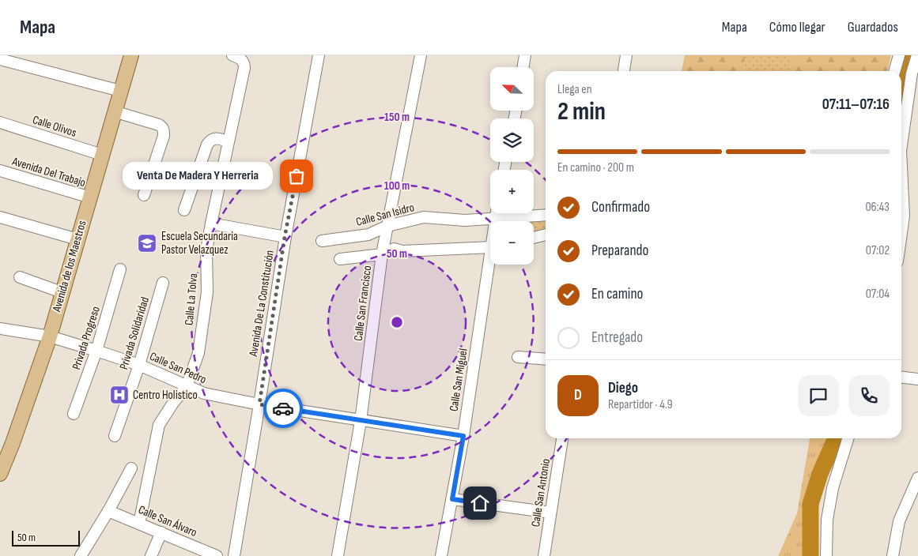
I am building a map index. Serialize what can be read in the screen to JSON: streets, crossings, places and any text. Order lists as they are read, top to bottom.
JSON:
{
  "streets": {
    "main road": ["Avenida de los Maestros"],
    "street": [
      "Calle Olivos",
      "Avenida Del Trabajo",
      "Calle San Isidro",
      "Calle La Tolva",
      "Avenida De La Constitución",
      "Calle San Francisco",
      "Privada Solidaridad",
      "Privada Progreso",
      "Calle San Pedro",
      "Calle San Miguel",
      "Calle San Antonio",
      "Calle San Álvaro"
    ]
  },
  "crossings": [
    ["Calle Olivos", "Avenida de los Maestros"],
    ["Avenida Del Trabajo", "Avenida de los Maestros"],
    ["Calle San Isidro", "Calle San Francisco"],
    ["Calle San Isidro", "Calle San Miguel"],
    ["Avenida de los Maestros", "Calle San Pedro"],
    ["Calle La Tolva", "Calle San Pedro"],
    ["Calle La Tolva", "Calle San Álvaro"],
    ["Avenida De La Constitución", "Calle San Pedro"],
    ["Calle San Francisco", "Calle San Pedro"],
    ["Privada Solidaridad", "Calle San Pedro"],
    ["Privada Progreso", "Calle San Pedro"],
    ["Calle San Pedro", "Calle San Miguel"]
  ],
  "places": {
    "other": ["Venta De Madera Y Herreria"],
    "school or university": ["Escuela Secundaria Pastor Velazquez"],
    "hospital": ["Centro Holistico"]
  },
  "scale_bar": "50 m",
  "north": "top left",
  "page": {
    "header": "Mapa",
    "nav": ["Mapa", "Cómo llegar", "Guardados"],
    "map_buttons": ["+", "−"],
    "heading": ["2 min", "Llega en", "07:11–07:16"],
    "panel": ["Diego", "Repartidor · 4.9"],
    "bar": "En camino · 200 m",
    "bubble": "Venta De Madera Y Herreria",
    "list": [
      ["Confirmado", "06:43"],
      ["Preparando", "07:02"],
      ["En camino", "07:04"],
      "Entregado"
    ],
    "round": "D",
    "scale": "50 m"
  },
  "rings": ["150 m", "100 m", "50 m"]
}
